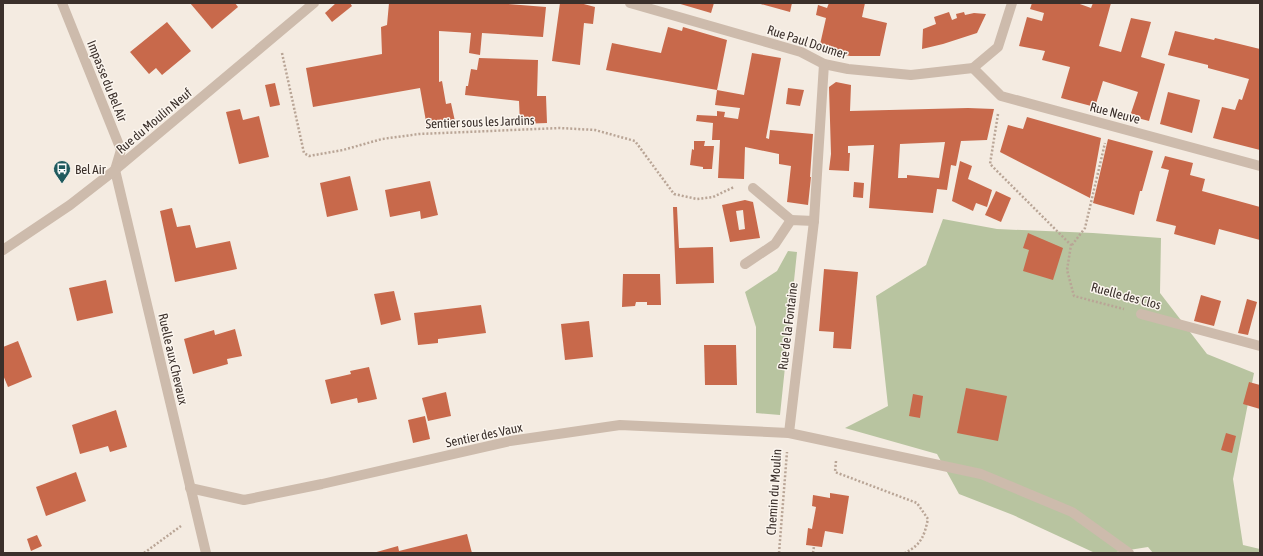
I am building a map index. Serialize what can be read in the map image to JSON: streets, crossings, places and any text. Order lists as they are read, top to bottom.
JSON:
{
  "streets": {
    "street": [
      "Rue Paul Doumer",
      "Impasse du Bel Air",
      "Rue Neuve",
      "Rue du Moulin Neuf",
      "Ruelle des Clos",
      "Rue de la Fontaine",
      "Ruelle aux Chevaux",
      "Sentier des Vaux"
    ],
    "path": ["Sentier sous les Jardins", "Chemin du Moulin"]
  },
  "crossings": [
    ["Rue Paul Doumer", "Rue Neuve"],
    ["Rue Paul Doumer", "Rue de la Fontaine"],
    ["Impasse du Bel Air", "Rue du Moulin Neuf"],
    ["Impasse du Bel Air", "Ruelle aux Chevaux"],
    ["Rue du Moulin Neuf", "Sentier sous les Jardins"],
    ["Rue du Moulin Neuf", "Ruelle aux Chevaux"],
    ["Rue de la Fontaine", "Sentier des Vaux"],
    ["Rue de la Fontaine", "Chemin du Moulin"],
    ["Ruelle aux Chevaux", "Sentier des Vaux"],
    ["Sentier des Vaux", "Chemin du Moulin"]
  ],
  "places": {
    "bus stop": ["Bel Air"]
  }
}
